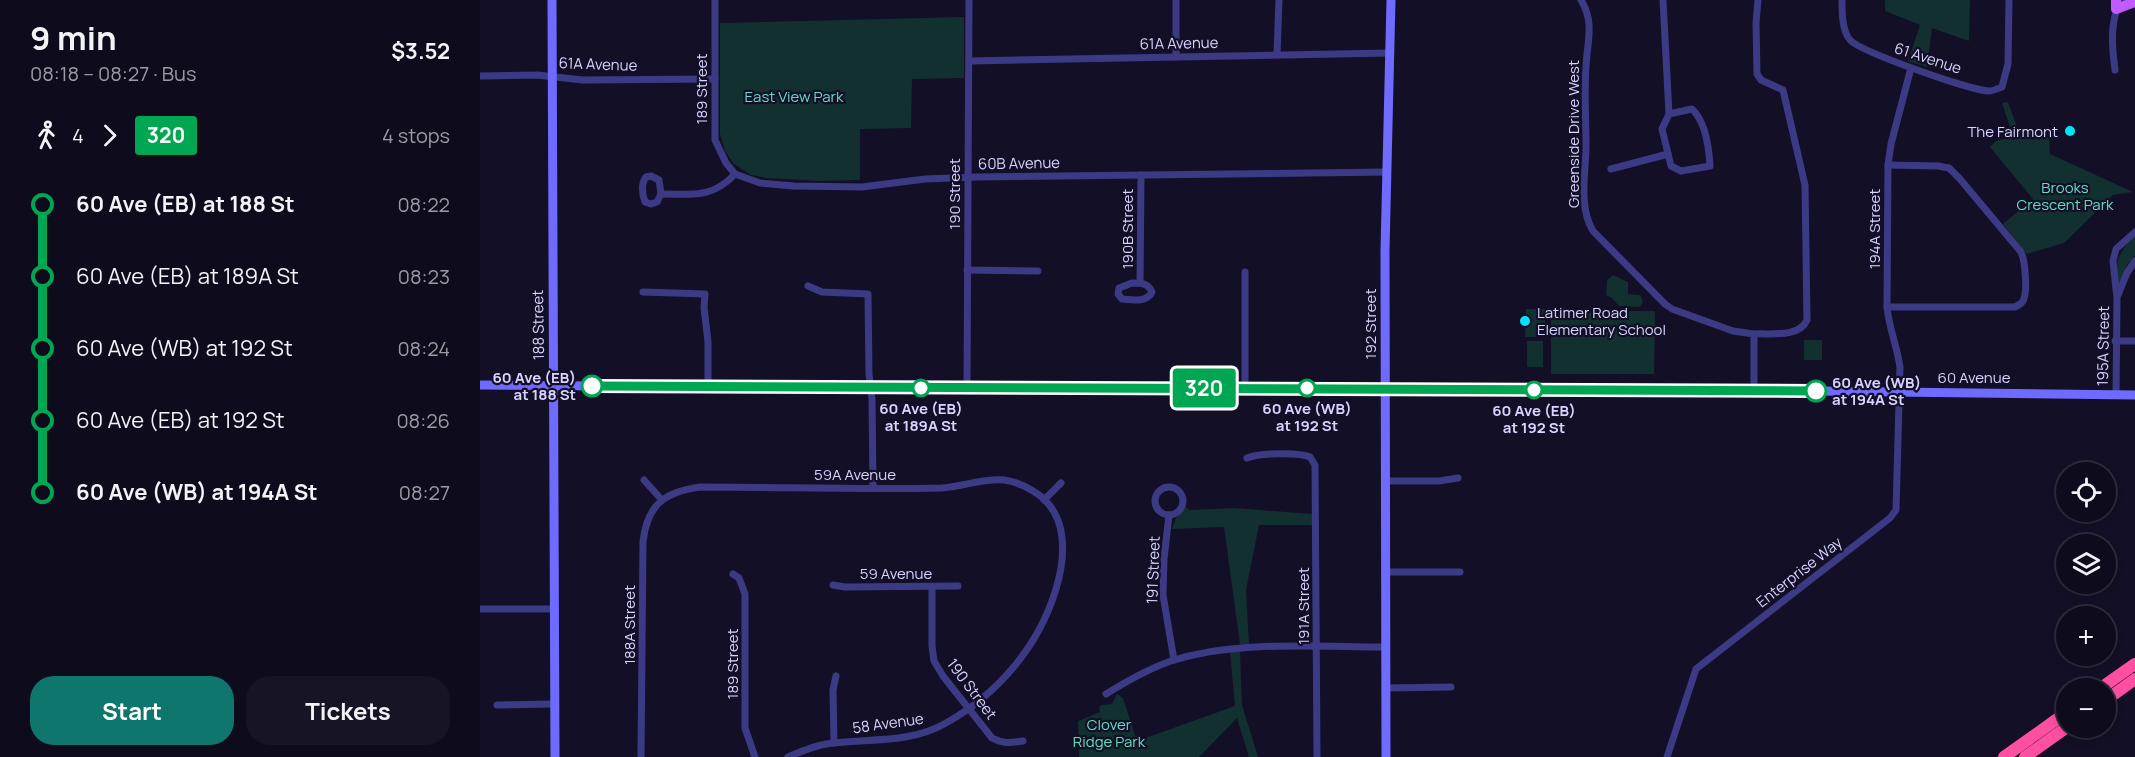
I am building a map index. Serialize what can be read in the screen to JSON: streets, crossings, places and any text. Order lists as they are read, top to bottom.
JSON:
{
  "streets": {
    "street": [
      "61A Avenue",
      "61 Avenue",
      "189 Street",
      "Greenside Drive West",
      "60B Avenue",
      "190 Street",
      "190B Street",
      "194A Street",
      "192 Street",
      "188 Street",
      "195A Street",
      "60 Avenue",
      "59A Avenue",
      "191 Street",
      "Enterprise Way",
      "59 Avenue",
      "191A Street",
      "188A Street",
      "58 Avenue"
    ]
  },
  "crossings": [
    ["61A Avenue", "189 Street"],
    ["61A Avenue", "190 Street"],
    ["61A Avenue", "192 Street"],
    ["61A Avenue", "188 Street"],
    ["61 Avenue", "194A Street"],
    ["189 Street", "60B Avenue"],
    ["60B Avenue", "190 Street"],
    ["60B Avenue", "190B Street"],
    ["60B Avenue", "192 Street"],
    ["190 Street", "60 Avenue"],
    ["190 Street", "59 Avenue"],
    ["190 Street", "58 Avenue"],
    ["194A Street", "60 Avenue"],
    ["194A Street", "Enterprise Way"],
    ["192 Street", "60 Avenue"],
    ["188 Street", "60 Avenue"],
    ["195A Street", "60 Avenue"],
    ["60 Avenue", "Enterprise Way"],
    ["59A Avenue", "188A Street"],
    ["59A Avenue", "58 Avenue"]
  ],
  "parks": ["East View Park", "Brooks Crescent Park", "Clover Ridge Park"],
  "places": [
    "The Fairmont",
    "Latimer Road Elementary School",
    "60 Ave (EB) at 188 St",
    "60 Ave (EB) at 189A St",
    "60 Ave (WB) at 192 St",
    "60 Ave (EB) at 192 St",
    "60 Ave (WB) at 194A St"
  ],
  "lines": ["bus line 320"],
  "page": {
    "heading": ["9 min", "08:18 – 08:27 · Bus", "$3.52"],
    "on_map": "320",
    "legs": ["4", "320", "4 stops"],
    "list": [
      {
        "name": "60 Ave (EB) at 188 St",
        "value": "08:22"
      },
      {
        "name": "60 Ave (EB) at 189A St",
        "value": "08:23"
      },
      {
        "name": "60 Ave (WB) at 192 St",
        "value": "08:24"
      },
      {
        "name": "60 Ave (EB) at 192 St",
        "value": "08:26"
      },
      {
        "name": "60 Ave (WB) at 194A St",
        "value": "08:27"
      }
    ],
    "map_buttons": ["+", "−"],
    "buttons": ["Start", "Tickets"]
  }
}
